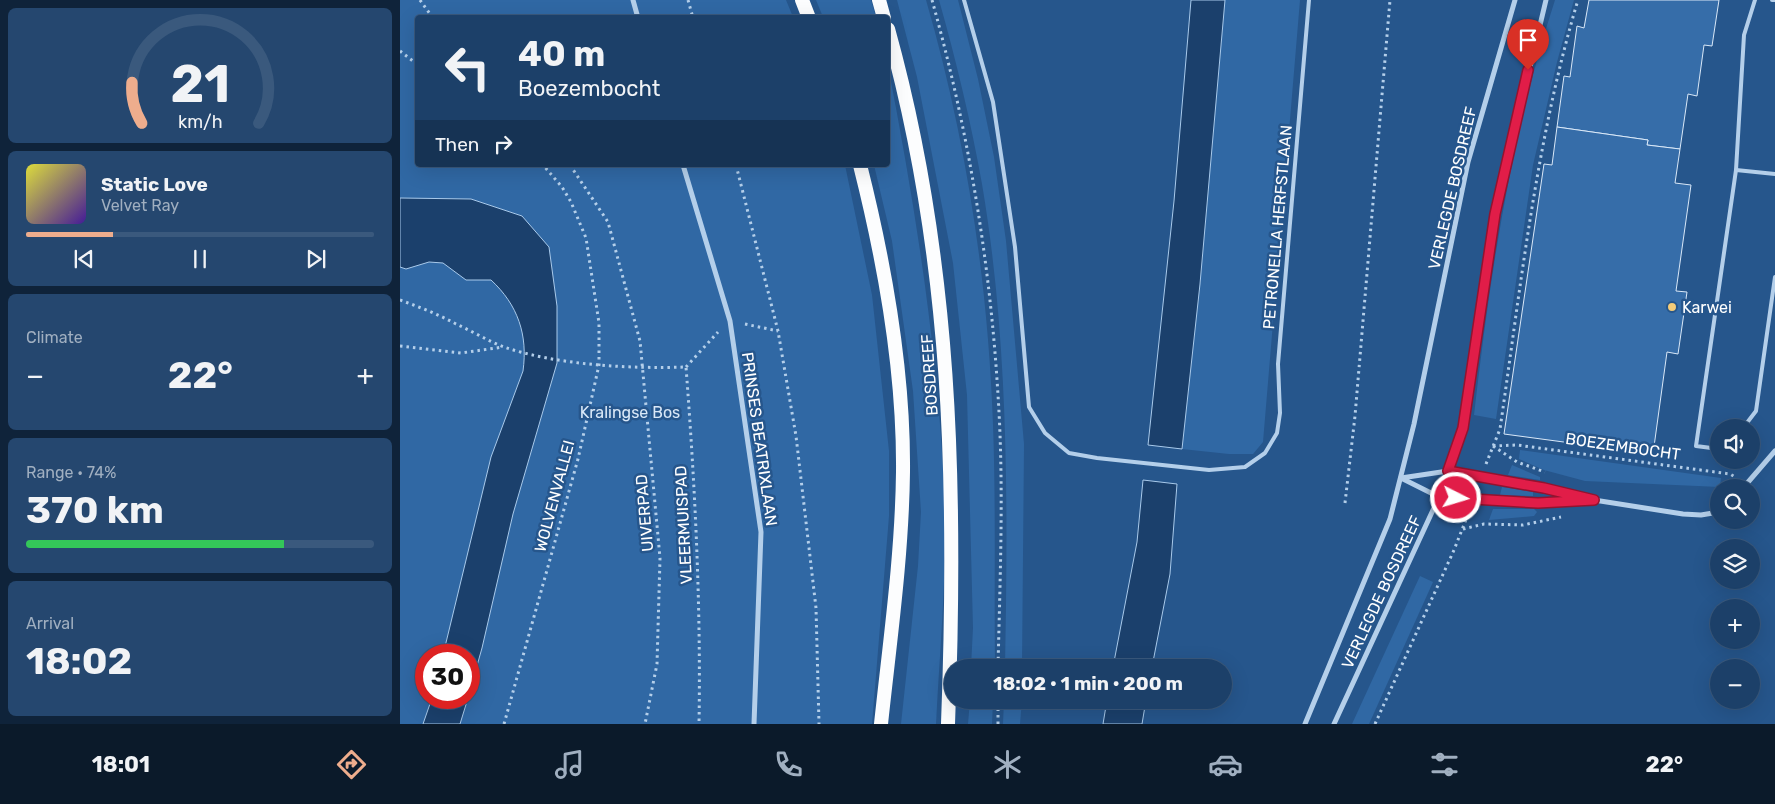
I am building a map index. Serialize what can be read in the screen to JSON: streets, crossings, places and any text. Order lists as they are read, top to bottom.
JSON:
{
  "streets": {
    "highway": ["BOSDREEF"],
    "street": ["VERLEGDE BOSDREEF", "PRINSES BEATRIXLAAN"],
    "lane": ["PETRONELLA HERFSTLAAN"],
    "path": [
      "BOEZEMBOCHT",
      "WOLVENVALLEI",
      "UIVERPAD",
      "VLEERMUISPAD"
    ]
  },
  "parks": ["Kralingse Bos"],
  "places": ["Karwei"],
  "page": {
    "turn": ["40 m", "Boezembocht"],
    "then": "Then",
    "song": ["Static Love", "Velvet Ray"],
    "tile": [
      "Climate",
      ["Range · 74%", "370 km"],
      ["Arrival", "18:02"]
    ],
    "heat": ["−", "22°", "+"],
    "map_buttons": ["+", "−"],
    "limit": "30",
    "trip": "18:02 · 1 min · 200 m",
    "tabs": ["18:01", "22°"],
    "gauge": ["21", "km/h"]
  }
}
